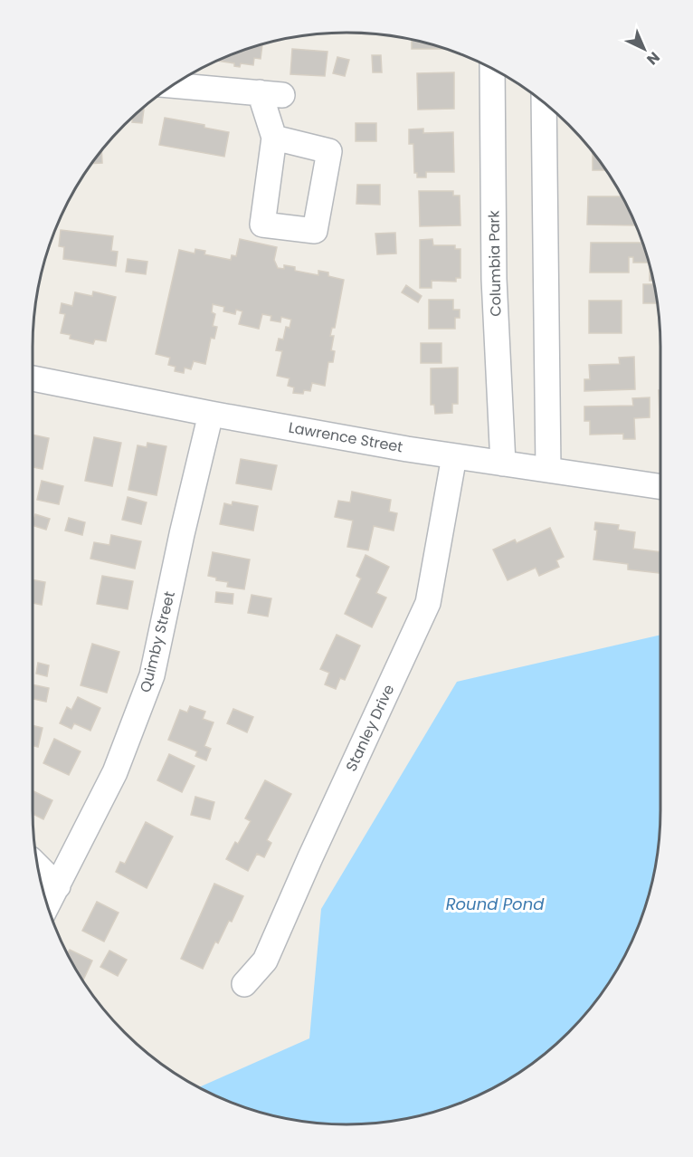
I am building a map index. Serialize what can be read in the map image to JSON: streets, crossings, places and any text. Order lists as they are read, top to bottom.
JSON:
{
  "streets": {
    "street": [
      "Columbia Park",
      "Lawrence Street",
      "Quimby Street",
      "Stanley Drive"
    ]
  },
  "crossings": [
    ["Columbia Park", "Lawrence Street"],
    ["Lawrence Street", "Quimby Street"],
    ["Lawrence Street", "Stanley Drive"]
  ],
  "water": ["Round Pond"],
  "north": "bottom right"
}
